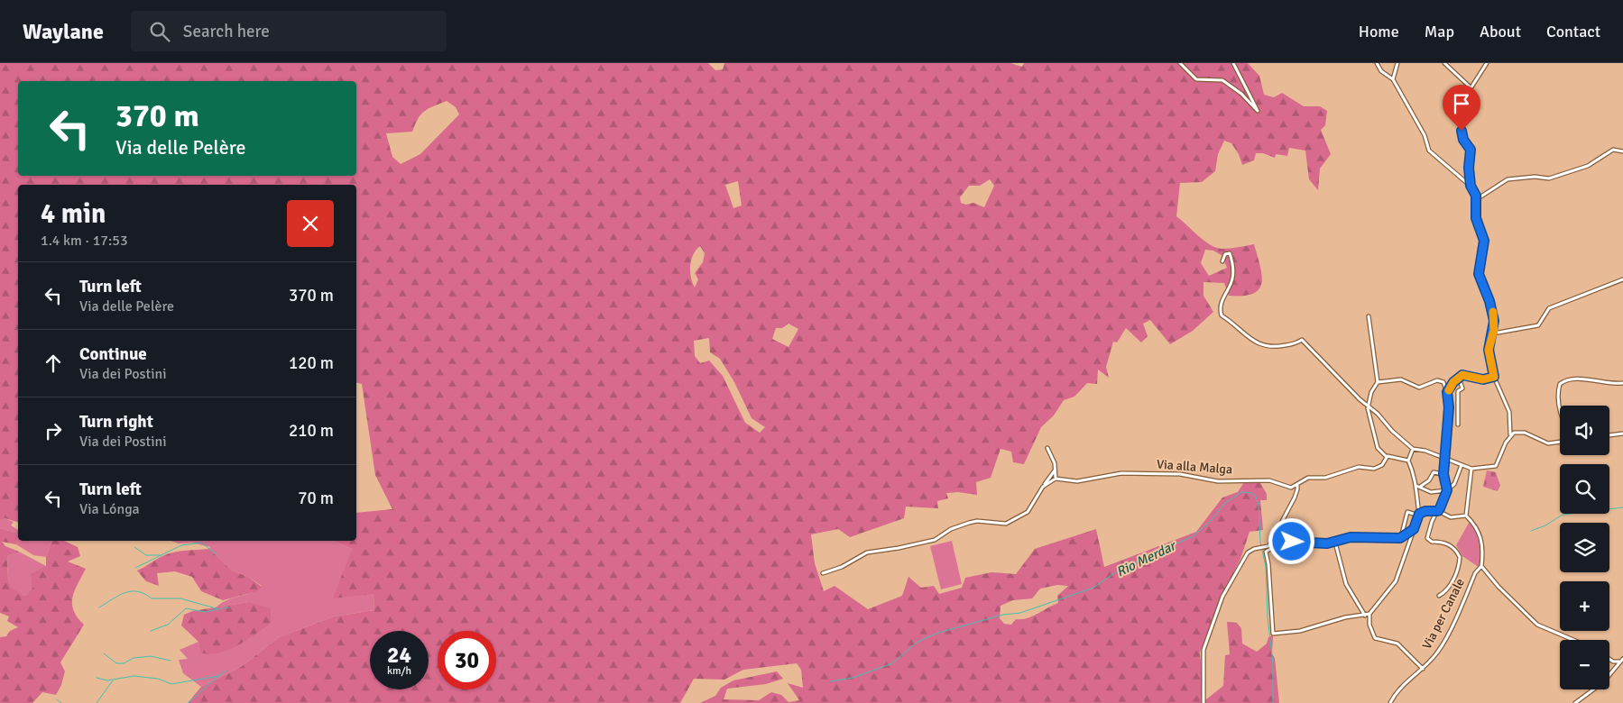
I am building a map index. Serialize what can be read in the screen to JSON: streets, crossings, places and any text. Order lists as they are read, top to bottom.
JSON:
{
  "streets": {
    "street": ["Via alla Malga", "Via per Canale"]
  },
  "water": ["Rio Merdar"],
  "page": {
    "header": "Waylane",
    "search": "Search here",
    "nav": [
      "Home",
      "Map",
      "About",
      "Contact"
    ],
    "turn": ["370 m", "Via delle Pelère"],
    "heading": ["4 min", "1.4 km · 17:53"],
    "list": [
      {
        "name": "Turn left",
        "note": "Via delle Pelère",
        "value": "370 m"
      },
      {
        "name": "Continue",
        "note": "Via dei Postini",
        "value": "120 m"
      },
      {
        "name": "Turn right",
        "note": "Via dei Postini",
        "value": "210 m"
      },
      {
        "name": "Turn left",
        "note": "Via Lónga",
        "value": "70 m"
      }
    ],
    "map_buttons": ["+", "−"],
    "speed": "24 km/h",
    "limit": "30"
  }
}
